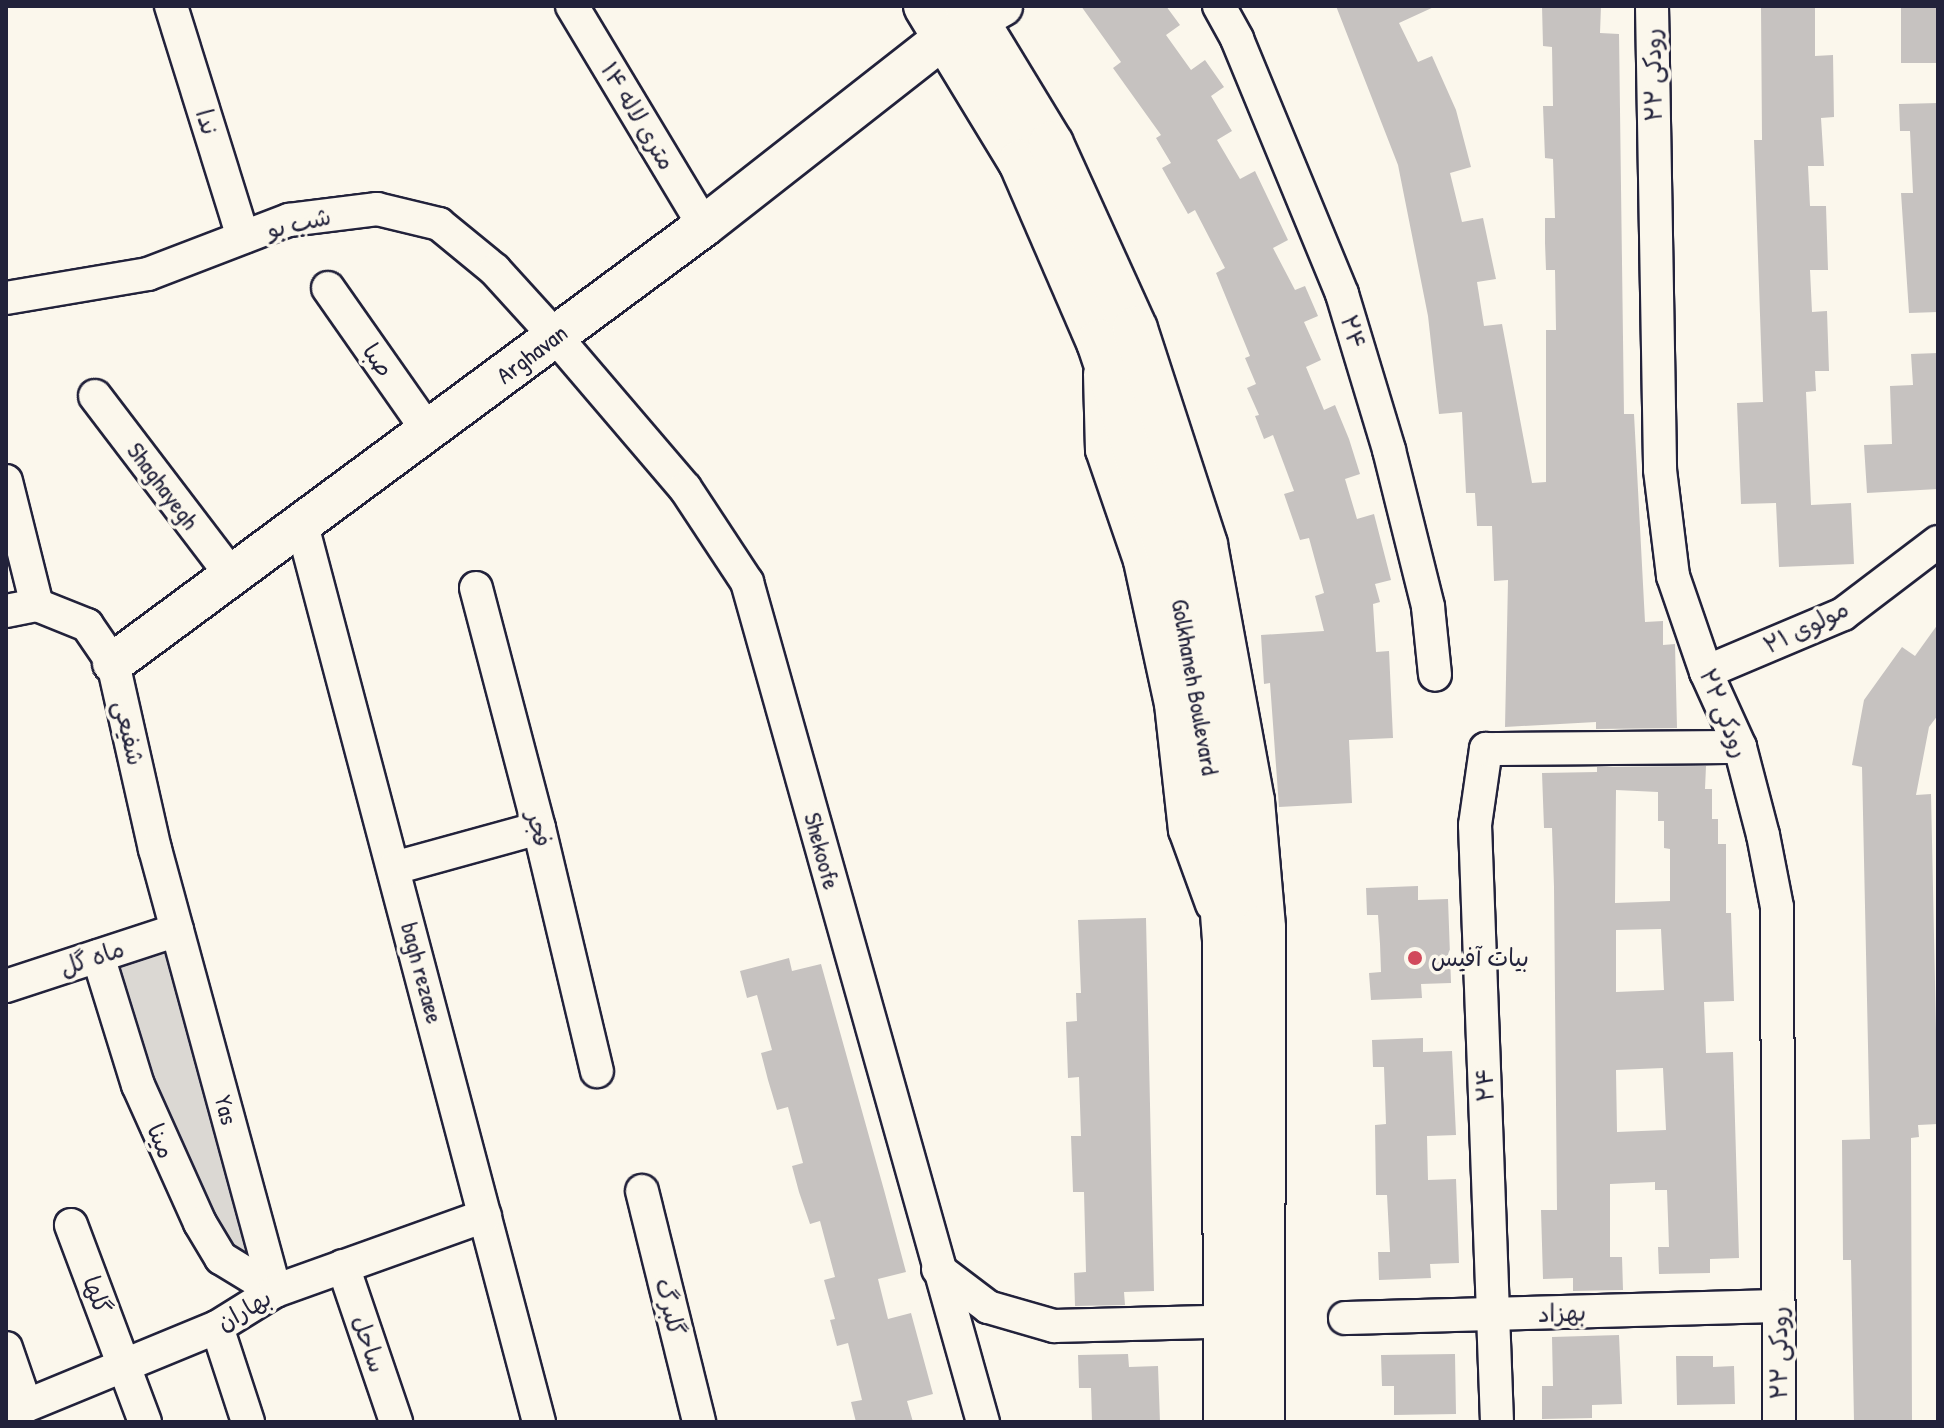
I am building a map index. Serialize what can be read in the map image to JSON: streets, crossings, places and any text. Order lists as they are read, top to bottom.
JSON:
{
  "streets": {
    "main road": ["Golkhaneh Boulevard"],
    "street": [
      "رودکی ۲۲",
      "۱۴ متری لاله",
      "ندا",
      "شب بو",
      "۲۴",
      "Arghavan",
      "صبا",
      "Shaghayegh",
      "مولوی ۲۱",
      "شفیعی",
      "فجر",
      "Shekoofe",
      "ماه گل",
      "bagh rezaee",
      "Yas",
      "مینا",
      "گلها",
      "گلبرگ",
      "بهاران",
      "بهزاد",
      "ساحل"
    ]
  },
  "crossings": [
    ["رودکی ۲۲", "۲۴"],
    ["رودکی ۲۲", "مولوی ۲۱"],
    ["رودکی ۲۲", "بهزاد"],
    ["۱۴ متری لاله", "Arghavan"],
    ["ندا", "شب بو"],
    ["شب بو", "Arghavan"],
    ["شب بو", "Shekoofe"],
    ["۲۴", "بهزاد"],
    ["Arghavan", "صبا"],
    ["Arghavan", "Shaghayegh"],
    ["Arghavan", "Golkhaneh Boulevard"],
    ["Arghavan", "شفیعی"],
    ["Arghavan", "Shekoofe"],
    ["Arghavan", "bagh rezaee"],
    ["شفیعی", "ماه گل"],
    ["شفیعی", "Yas"],
    ["ماه گل", "Yas"],
    ["ماه گل", "مینا"],
    ["bagh rezaee", "بهاران"],
    ["Yas", "مینا"],
    ["Yas", "بهاران"],
    ["مینا", "بهاران"],
    ["گلها", "بهاران"],
    ["بهاران", "ساحل"]
  ],
  "places": ["بیات آفیس"]
}
